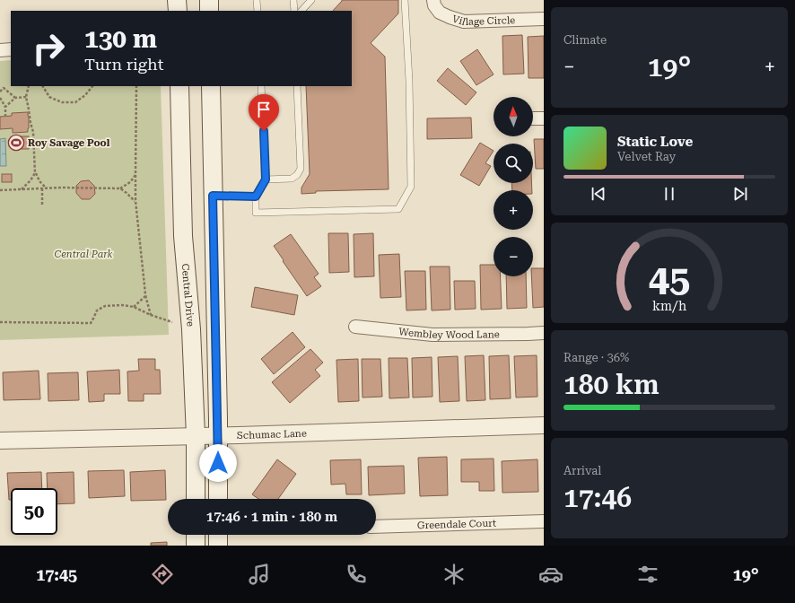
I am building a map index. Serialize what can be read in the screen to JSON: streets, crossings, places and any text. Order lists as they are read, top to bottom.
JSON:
{
  "streets": {
    "main road": ["Central Drive"],
    "street": [
      "Village Circle",
      "Wembley Wood Lane",
      "Schumac Lane",
      "Greendale Court"
    ]
  },
  "crossings": [
    ["Central Drive", "Schumac Lane"]
  ],
  "parks": ["Central Park"],
  "places": {
    "sports": ["Roy Savage Pool"]
  },
  "north": "top",
  "page": {
    "tile": [
      "Climate",
      ["Range · 36%", "180 km"],
      ["Arrival", "17:46"]
    ],
    "turn": ["130 m", "Turn right"],
    "heat": ["−", "19°", "+"],
    "map_buttons": ["+", "−"],
    "song": ["Static Love", "Velvet Ray"],
    "limit": "50",
    "trip": "17:46 · 1 min · 180 m",
    "tabs": ["17:45", "19°"],
    "gauge": ["45", "km/h"]
  }
}
